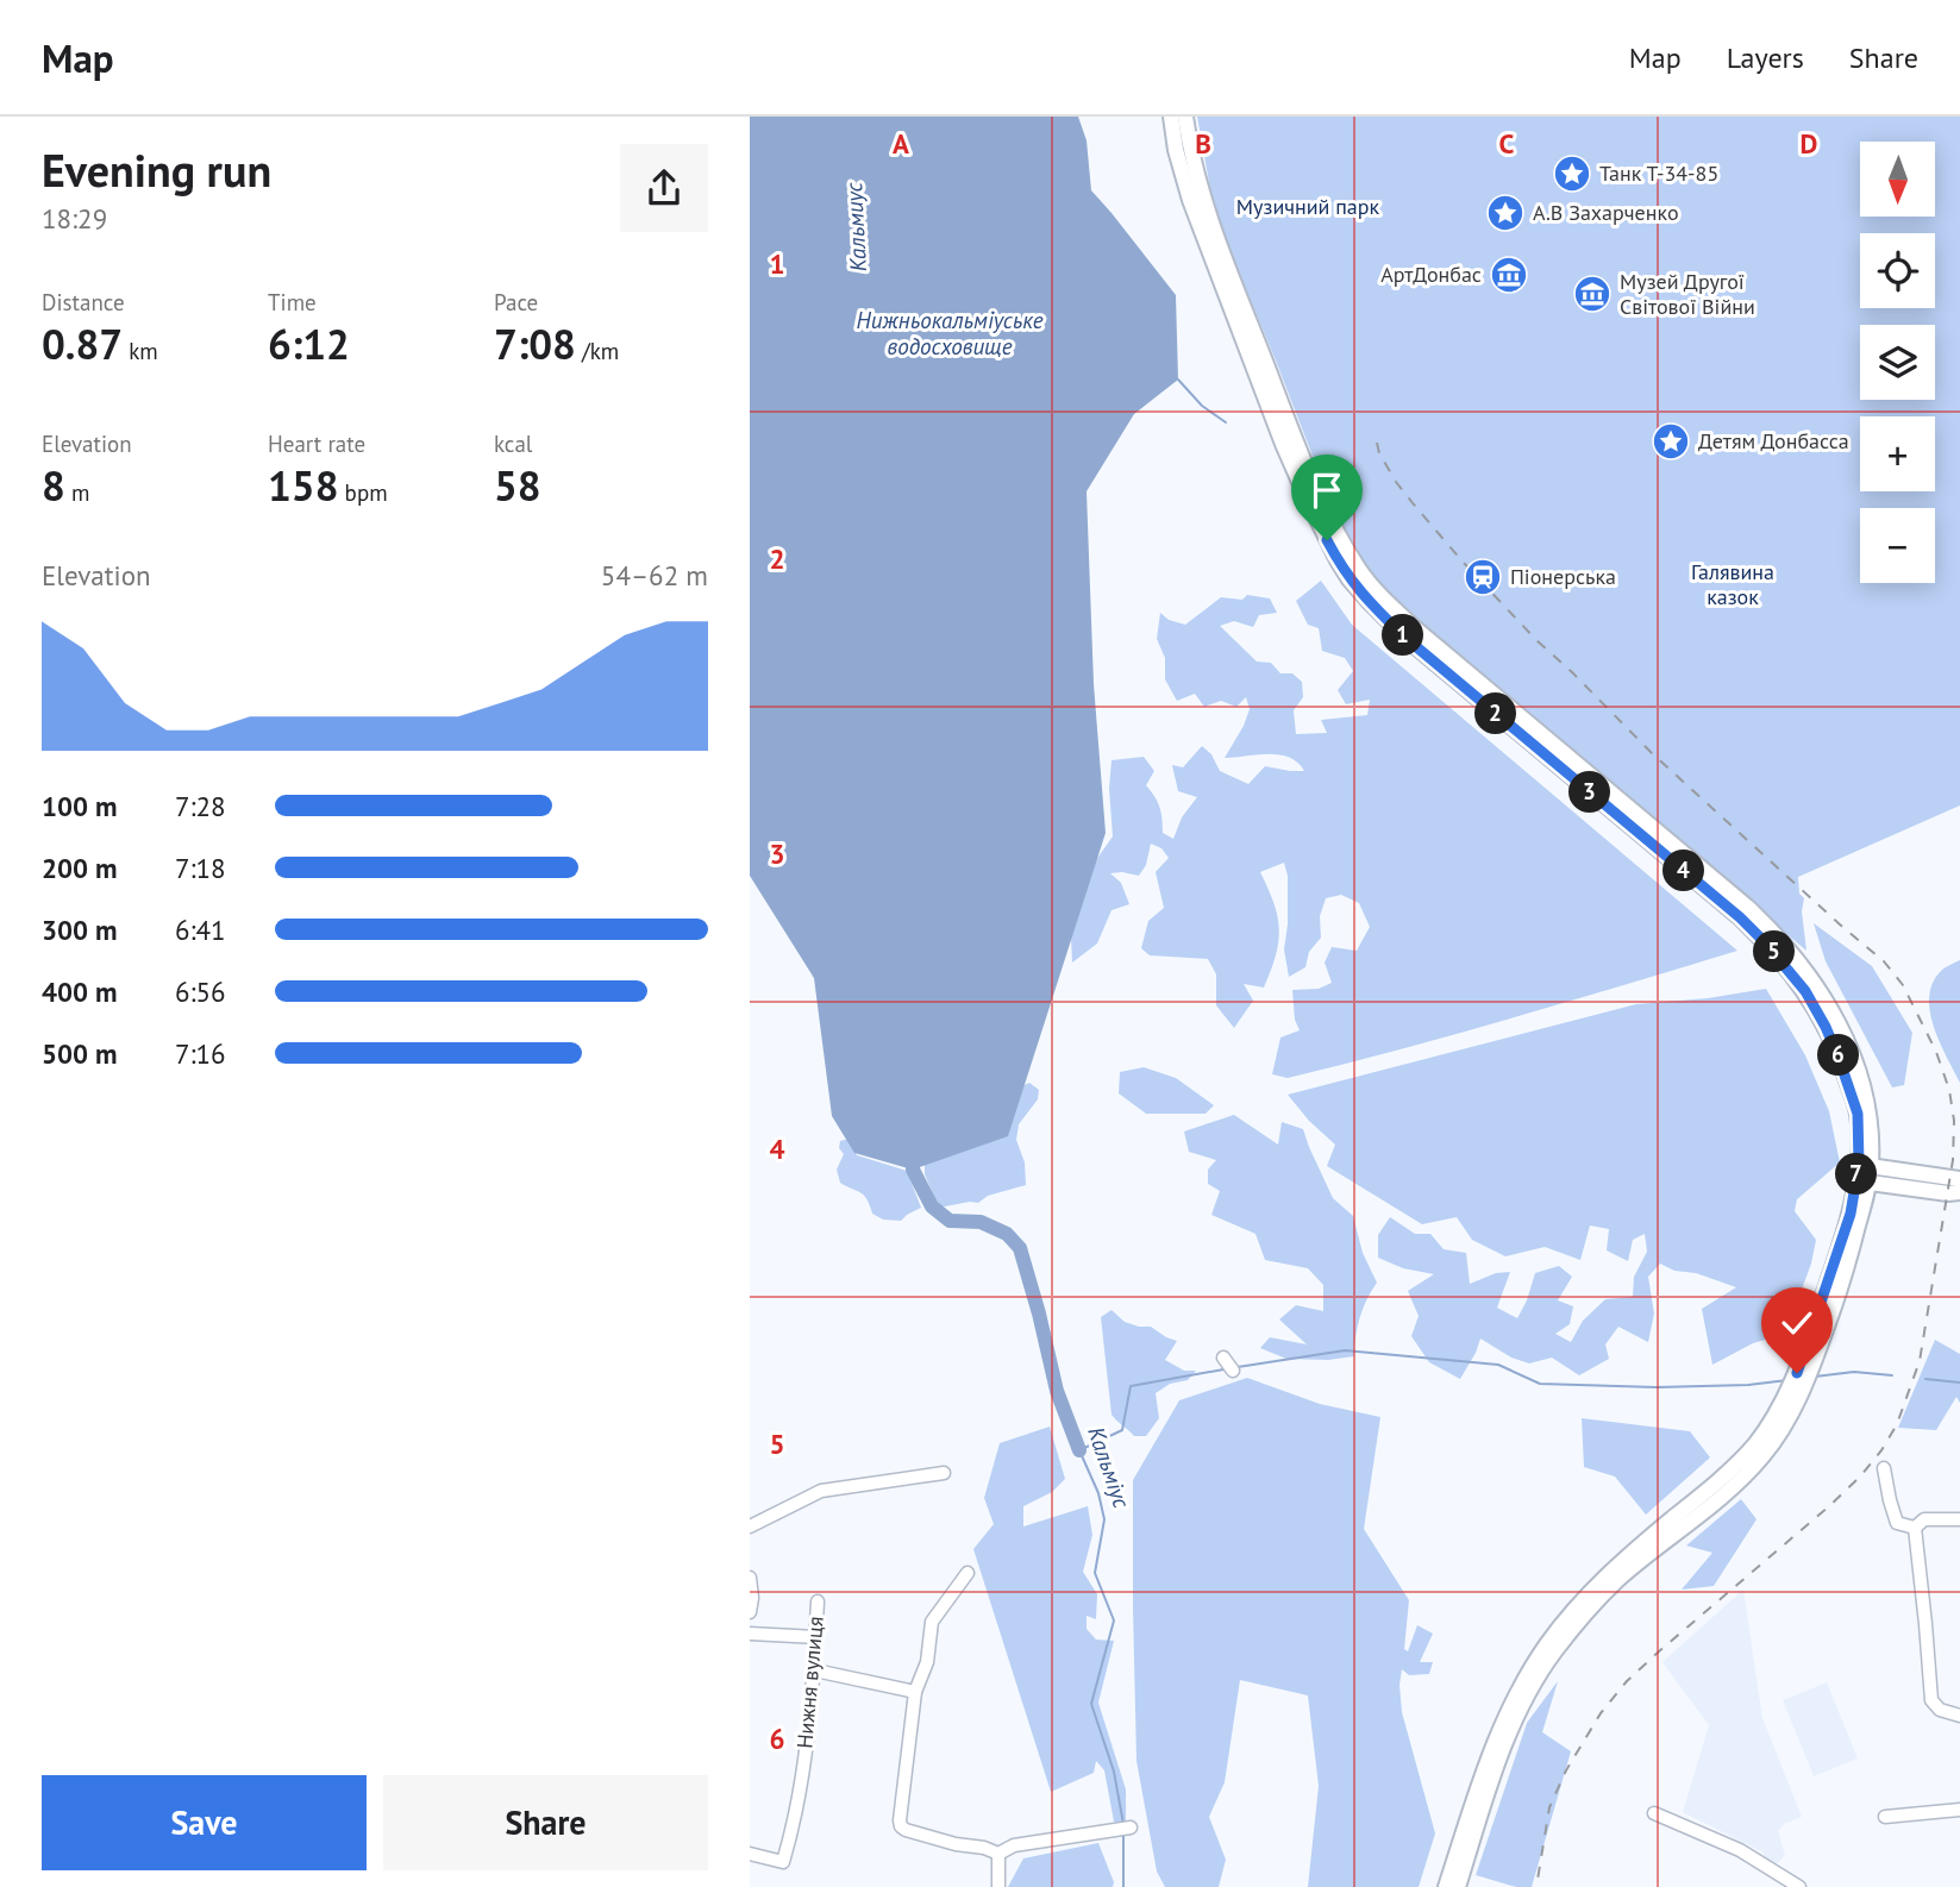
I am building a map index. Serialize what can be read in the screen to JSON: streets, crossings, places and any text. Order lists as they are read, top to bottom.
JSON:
{
  "streets": {
    "street": ["Нижня вулиця"]
  },
  "water": ["Кальмиус", "Нижньокальміуське водосховище", "Кальміус"],
  "parks": ["Музичний парк", "Галявина казок"],
  "places": {
    "place": ["Танк Т-34-85", "А.В Захарченко", "Детям Донбасса"],
    "museum": ["АртДонбас", "Музей Другої Світової Війни"],
    "station": ["Піонерська"]
  },
  "north": "bottom",
  "page": {
    "header": "Map",
    "nav": ["Map", "Layers", "Share"],
    "heading": ["Evening run", "18:29"],
    "map_buttons": ["+", "−"],
    "stats": [
      ["Distance", "0.87 km"],
      ["Time", "6:12"],
      ["Pace", "7:08 /km"],
      ["Elevation", "8 m"],
      ["Heart rate", "158 bpm"],
      ["kcal", "58"]
    ],
    "chart": ["Elevation", "54–62 m"],
    "pins": [
      "1",
      "2",
      "3",
      "4",
      "5",
      "6",
      "7"
    ],
    "list": [
      {
        "name": "100 m",
        "note": "7:28"
      },
      {
        "name": "200 m",
        "note": "7:18"
      },
      {
        "name": "300 m",
        "note": "6:41"
      },
      {
        "name": "400 m",
        "note": "6:56"
      },
      {
        "name": "500 m",
        "note": "7:16"
      }
    ],
    "buttons": ["Save", "Share"]
  },
  "grid": {
    "columns": [
      "A",
      "B",
      "C",
      "D"
    ],
    "rows": [
      "1",
      "2",
      "3",
      "4",
      "5",
      "6"
    ]
  }
}
